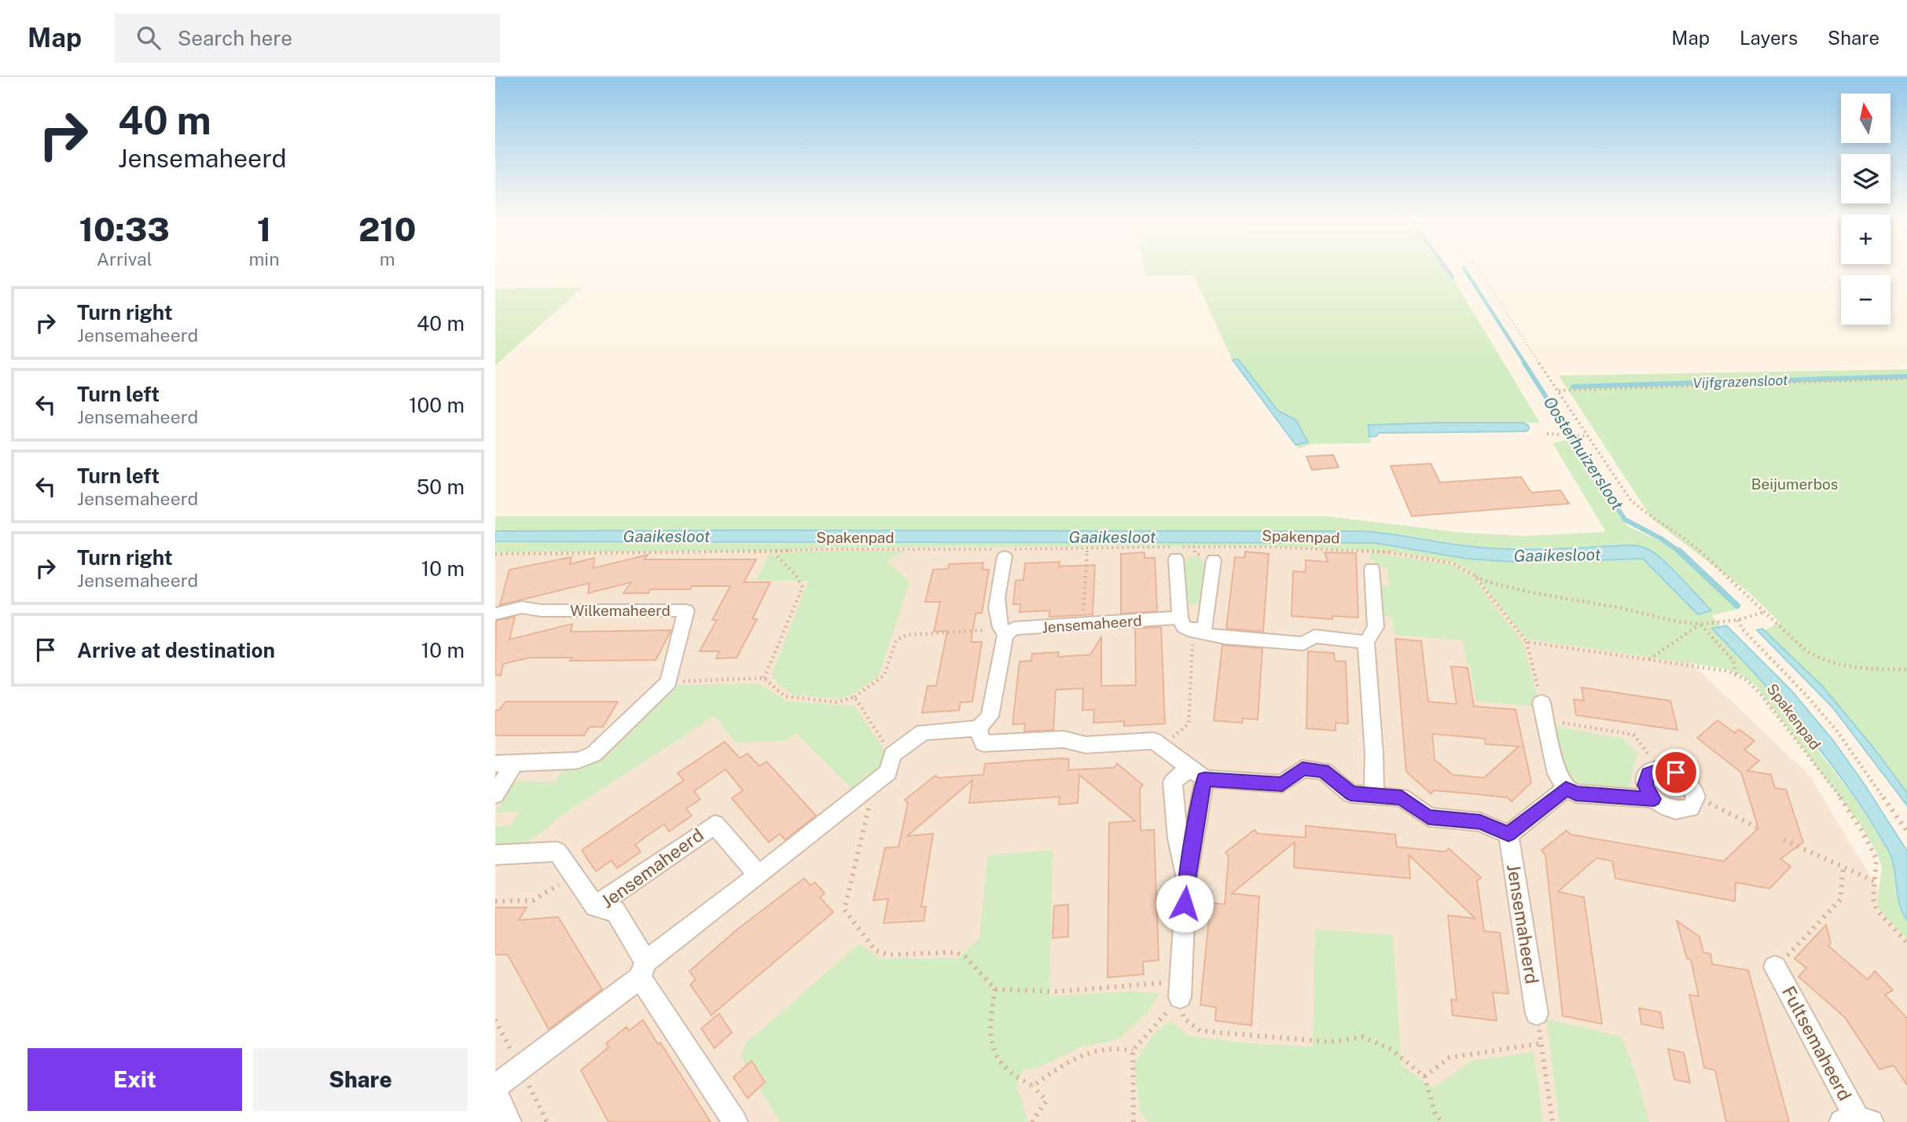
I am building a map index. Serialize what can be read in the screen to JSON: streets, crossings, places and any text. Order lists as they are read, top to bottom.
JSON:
{
  "streets": {
    "street": ["Wilkemaheerd", "Jensemaheerd", "Fultsemaheerd"],
    "path": ["Spakenpad"]
  },
  "water": ["Vijfgrazensloot", "Oosterhuizersloot", "Gaaikesloot"],
  "parks": ["Beijumerbos"],
  "north": "top",
  "page": {
    "header": "Map",
    "search": "Search here",
    "nav": ["Map", "Layers", "Share"],
    "turn": ["40 m", "Jensemaheerd"],
    "map_buttons": ["+", "−"],
    "eta": [
      "10:33",
      "Arrival",
      "1",
      "min",
      "210",
      "m"
    ],
    "list": [
      {
        "name": "Turn right",
        "note": "Jensemaheerd",
        "value": "40 m"
      },
      {
        "name": "Turn left",
        "note": "Jensemaheerd",
        "value": "100 m"
      },
      {
        "name": "Turn left",
        "note": "Jensemaheerd",
        "value": "50 m"
      },
      {
        "name": "Turn right",
        "note": "Jensemaheerd",
        "value": "10 m"
      },
      {
        "name": "Arrive at destination",
        "value": "10 m"
      }
    ],
    "buttons": ["Exit", "Share"]
  }
}
